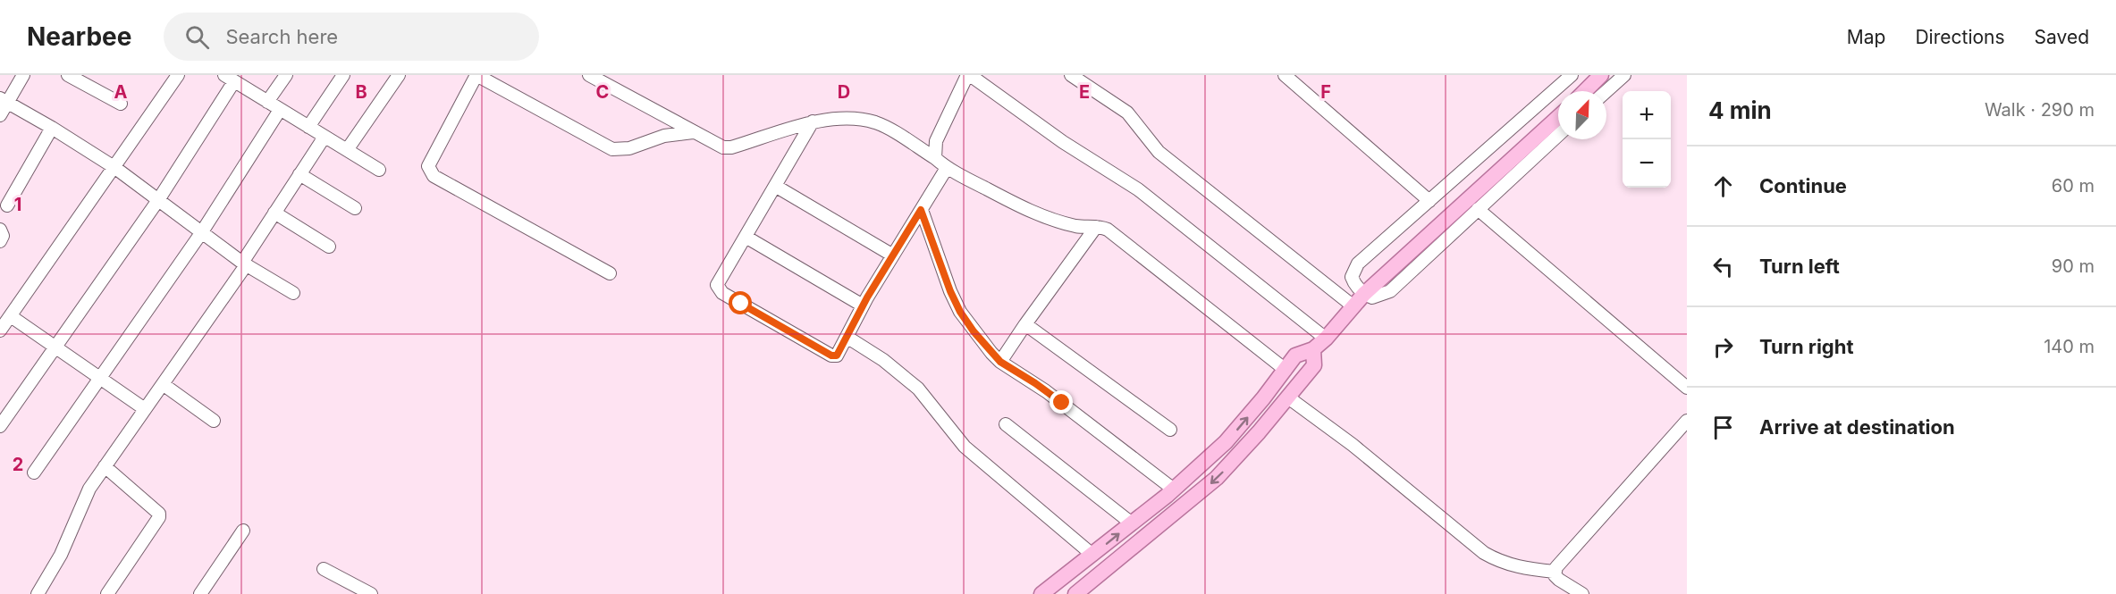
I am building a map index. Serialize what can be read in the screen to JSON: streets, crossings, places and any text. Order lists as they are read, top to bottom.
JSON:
{
  "north": "top right",
  "page": {
    "header": "Nearbee",
    "search": "Search here",
    "nav": ["Map", "Directions", "Saved"],
    "heading": ["4 min", "Walk · 290 m"],
    "map_buttons": ["+", "−"],
    "list": [
      ["Continue", "60 m"],
      ["Turn left", "90 m"],
      ["Turn right", "140 m"],
      "Arrive at destination"
    ]
  },
  "grid": {
    "columns": [
      "A",
      "B",
      "C",
      "D",
      "E",
      "F"
    ],
    "rows": ["1", "2"]
  }
}
